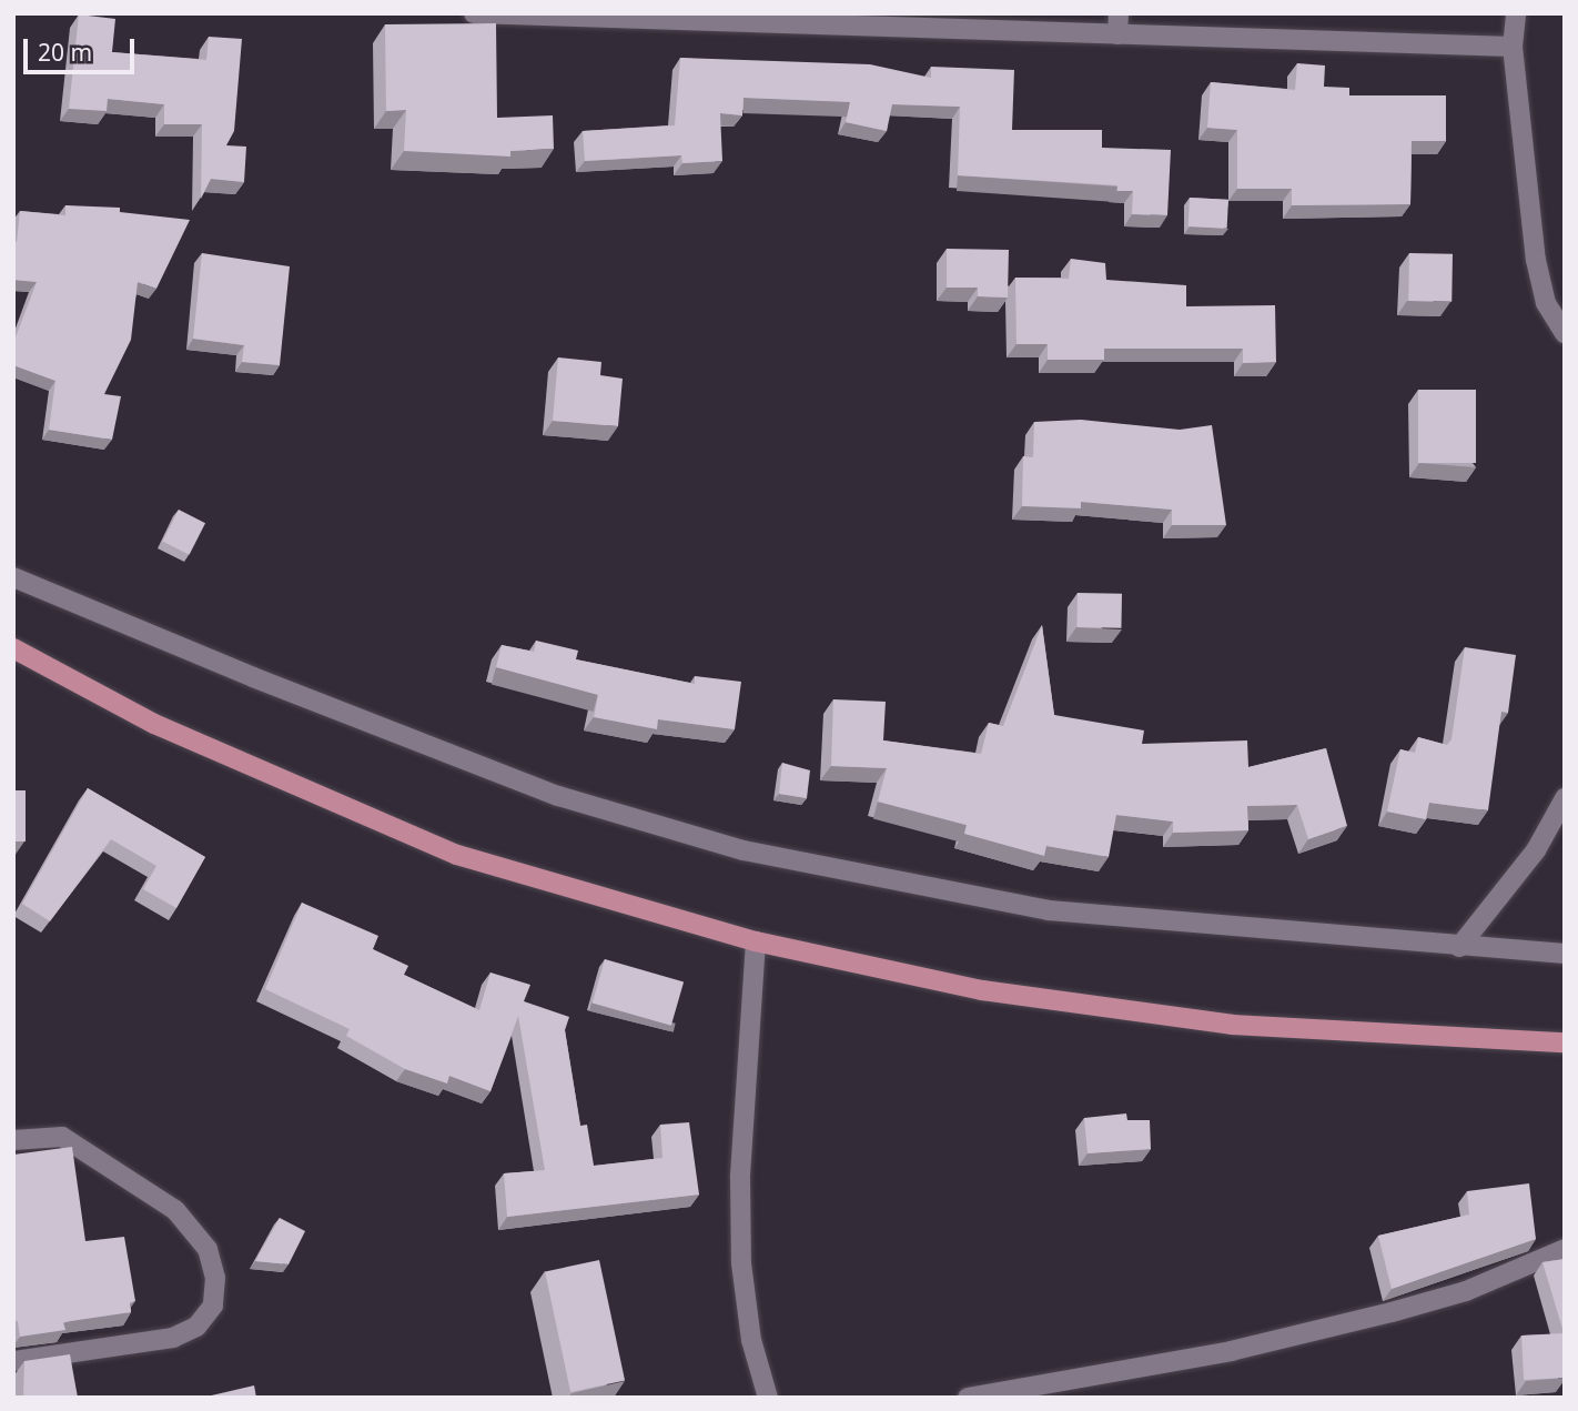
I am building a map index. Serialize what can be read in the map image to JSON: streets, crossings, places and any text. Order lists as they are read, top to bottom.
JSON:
{
  "scale_bar": "20 m"
}
